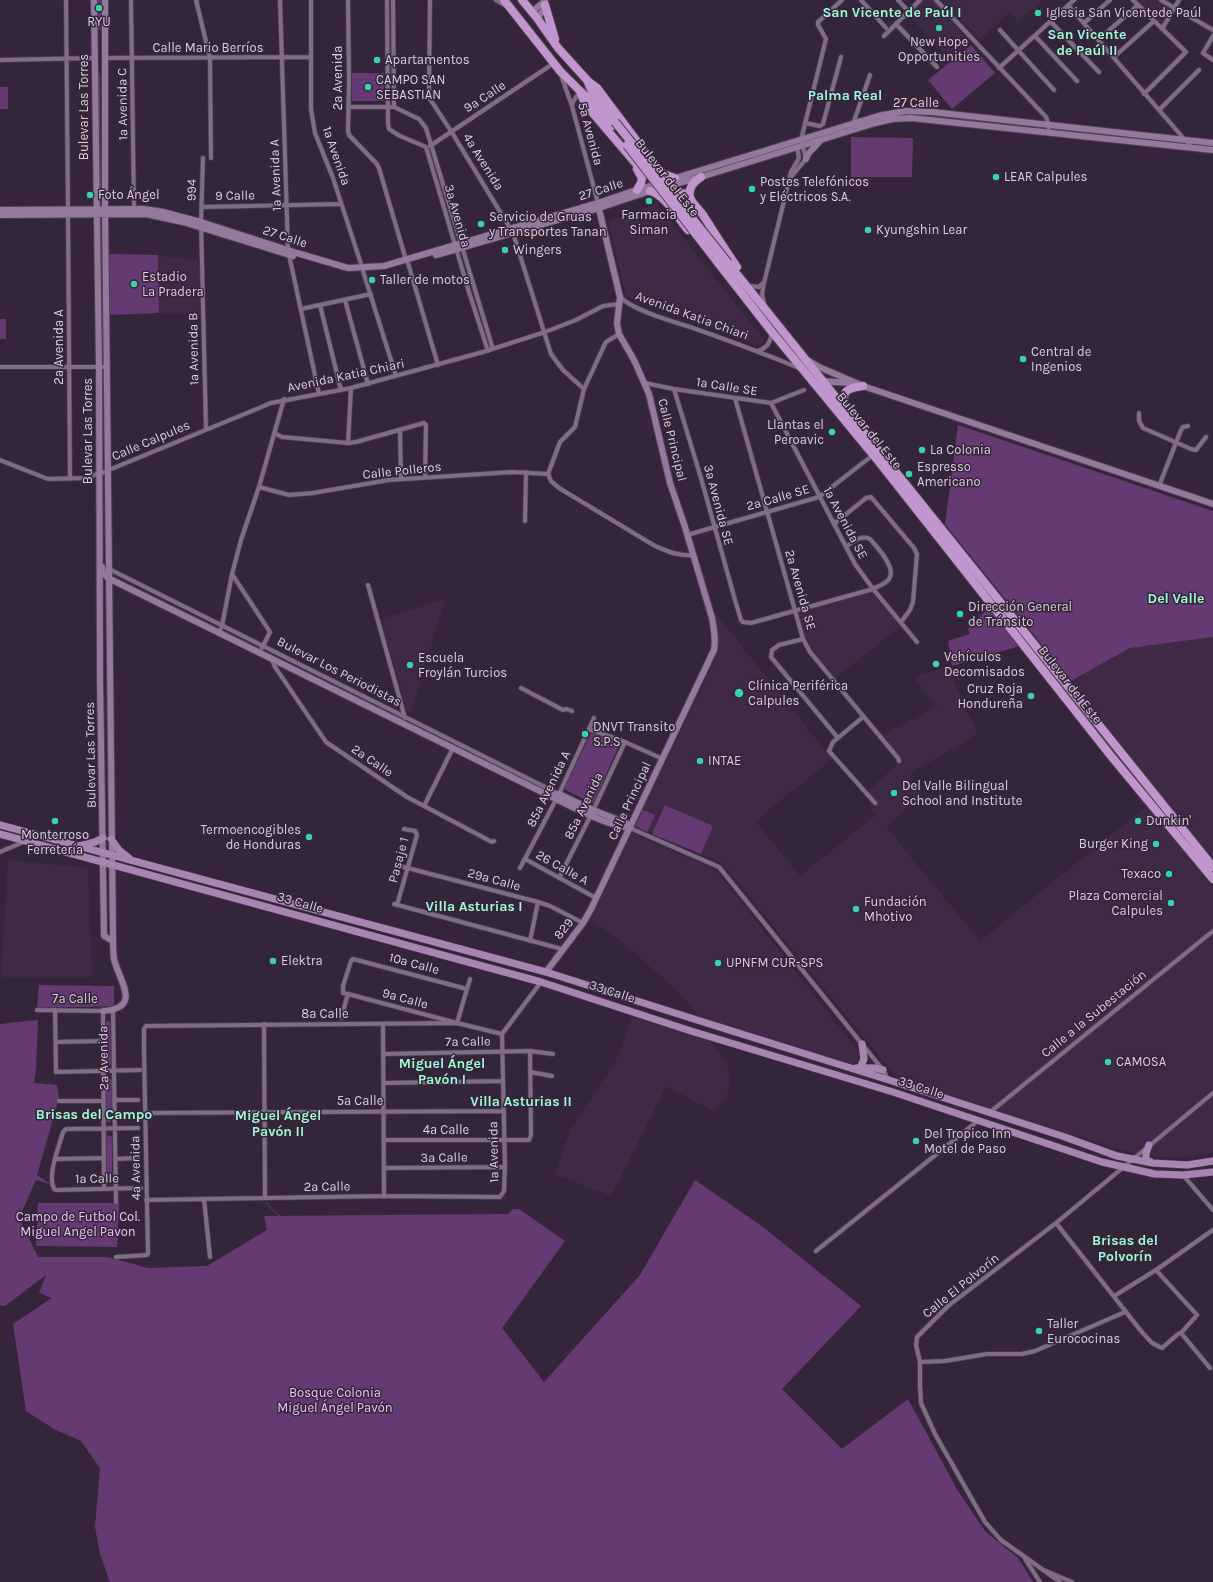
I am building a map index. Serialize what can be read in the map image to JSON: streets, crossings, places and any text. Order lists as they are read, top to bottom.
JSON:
{
  "streets": {
    "highway": ["Bulevar del Este"],
    "main road": ["33 Calle"],
    "street": [
      "Calle Mario Berríos",
      "2a Avenida",
      "9a Calle",
      "27 Calle",
      "1a Avenida C",
      "Bulevar Las Torres",
      "5a Avenida",
      "1a Avenida",
      "4a Avenida",
      "1a Avenida A",
      "994",
      "9 Calle",
      "3a Avenida",
      "Avenida Katia Chiari",
      "2a Avenida A",
      "1a Avenida B",
      "1a Calle SE",
      "Calle Principal",
      "Calle Calpules",
      "Calle Polleros",
      "2a Calle SE",
      "3a Avenida SE",
      "1a Avenida SE",
      "2a Avenida SE",
      "Bulevar Los Periodistas",
      "2a Calle",
      "85a Avenida A",
      "85a Avenida",
      "Pasaje 1",
      "26 Calle A",
      "29a Calle",
      "829",
      "10a Calle",
      "7a Calle",
      "8a Calle",
      "Calle a la Subestación",
      "5a Calle",
      "4a Calle",
      "3a Calle",
      "1a Calle",
      "Calle El Polvorín"
    ]
  },
  "crossings": [
    ["Calle Mario Berríos", "1a Avenida C"],
    ["Calle Mario Berríos", "Bulevar Las Torres"],
    ["Calle Mario Berríos", "1a Avenida"],
    ["Calle Mario Berríos", "1a Avenida A"],
    ["2a Avenida", "27 Calle"],
    ["2a Avenida", "Bulevar Las Torres"],
    ["2a Avenida", "Avenida Katia Chiari"],
    ["2a Avenida", "7a Calle"],
    ["2a Avenida", "1a Calle"],
    ["9a Calle", "4a Avenida"],
    ["9a Calle", "Bulevar del Este"],
    ["9a Calle", "3a Avenida"],
    ["9a Calle", "10a Calle"],
    ["9a Calle", "8a Calle"],
    ["27 Calle", "1a Avenida C"],
    ["27 Calle", "Bulevar Las Torres"],
    ["27 Calle", "5a Avenida"],
    ["27 Calle", "1a Avenida"],
    ["27 Calle", "4a Avenida"],
    ["27 Calle", "1a Avenida A"],
    ["27 Calle", "994"],
    ["27 Calle", "3a Avenida"],
    ["27 Calle", "2a Avenida A"],
    ["27 Calle", "1a Avenida B"],
    ["Bulevar Las Torres", "Calle Calpules"],
    ["Bulevar Las Torres", "Bulevar Los Periodistas"],
    ["Bulevar Las Torres", "33 Calle"],
    ["Bulevar Las Torres", "7a Calle"],
    ["5a Avenida", "Bulevar del Este"],
    ["5a Avenida", "Avenida Katia Chiari"],
    ["5a Avenida", "Calle Principal"],
    ["1a Avenida", "9 Calle"],
    ["1a Avenida", "Avenida Katia Chiari"],
    ["1a Avenida", "2a Calle"],
    ["1a Avenida", "7a Calle"],
    ["1a Avenida", "8a Calle"],
    ["1a Avenida", "5a Calle"],
    ["1a Avenida", "4a Calle"],
    ["1a Avenida", "3a Calle"],
    ["4a Avenida", "Avenida Katia Chiari"],
    ["4a Avenida", "2a Calle"],
    ["4a Avenida", "8a Calle"],
    ["4a Avenida", "5a Calle"],
    ["1a Avenida A", "9 Calle"],
    ["1a Avenida A", "Avenida Katia Chiari"],
    ["Bulevar del Este", "Avenida Katia Chiari"],
    ["Bulevar del Este", "2a Calle SE"],
    ["994", "9 Calle"],
    ["994", "1a Avenida B"],
    ["3a Avenida", "Avenida Katia Chiari"],
    ["Avenida Katia Chiari", "Calle Principal"],
    ["Avenida Katia Chiari", "Calle Calpules"],
    ["Avenida Katia Chiari", "Calle Polleros"],
    ["Avenida Katia Chiari", "Bulevar Los Periodistas"],
    ["2a Avenida A", "Calle Calpules"],
    ["1a Avenida B", "Calle Calpules"],
    ["1a Calle SE", "Calle Principal"],
    ["1a Calle SE", "3a Avenida SE"],
    ["1a Calle SE", "1a Avenida SE"],
    ["1a Calle SE", "2a Avenida SE"],
    ["Calle Principal", "2a Calle SE"],
    ["Calle Principal", "Bulevar Los Periodistas"],
    ["Calle Principal", "26 Calle A"],
    ["Calle Principal", "829"],
    ["2a Calle SE", "3a Avenida SE"],
    ["2a Calle SE", "1a Avenida SE"],
    ["2a Calle SE", "2a Avenida SE"],
    ["3a Avenida SE", "2a Avenida SE"],
    ["Bulevar Los Periodistas", "2a Calle"],
    ["Bulevar Los Periodistas", "85a Avenida A"],
    ["Bulevar Los Periodistas", "85a Avenida"],
    ["Bulevar Los Periodistas", "33 Calle"],
    ["85a Avenida A", "26 Calle A"],
    ["85a Avenida", "26 Calle A"],
    ["Pasaje 1", "29a Calle"],
    ["26 Calle A", "829"],
    ["29a Calle", "829"],
    ["33 Calle", "829"],
    ["33 Calle", "Calle a la Subestación"],
    ["33 Calle", "Calle El Polvorín"]
  ],
  "districts": [
    "San Vicente de Paúl I",
    "San Vicente de Paúl II",
    "Palma Real",
    "Del Valle",
    "Villa Asturias I",
    "Miguel Ángel Pavón I",
    "Villa Asturias II",
    "Brisas del Campo",
    "Miguel Ángel Pavón II",
    "Brisas del Polvorín"
  ],
  "parks": ["Campo de Futbol Col. Miguel Angel Pavon", "Bosque Colonia Miguel Ángel Pavón"],
  "places": [
    "RYU",
    "Iglesia San Vicentede Paúl",
    "New Hope Opportunities",
    "Apartamentos",
    "CAMPO SAN SEBASTIAN",
    "LEAR Calpules",
    "Postes Telefónicos y Eléctricos S.A.",
    "Foto Ángel",
    "Farmacia Siman",
    "Servicio de Gruas y Transportes Tanan",
    "Kyungshin Lear",
    "Wingers",
    "Taller de motos",
    "Estadio La Pradera",
    "Central de Ingenios",
    "Llantas el Peroavic",
    "La Colonia",
    "Espresso Americano",
    "Dirección General de Tránsito",
    "Vehículos Decomisados",
    "Escuela Froylán Turcios",
    "Clínica Periférica Calpules",
    "Cruz Roja Hondureña",
    "DNVT Transito S.P.S",
    "INTAE",
    "Del Valle Bilingual School and Institute",
    "Monterroso Ferretería",
    "Dunkin'",
    "Termoencogibles de Honduras",
    "Burger King",
    "Texaco",
    "Plaza Comercial Calpules",
    "Fundación Mhotivo",
    "Elektra",
    "UPNFM CUR-SPS",
    "CAMOSA",
    "Del Tropico Inn Motel de Paso",
    "Taller Eurococinas"
  ]
}
